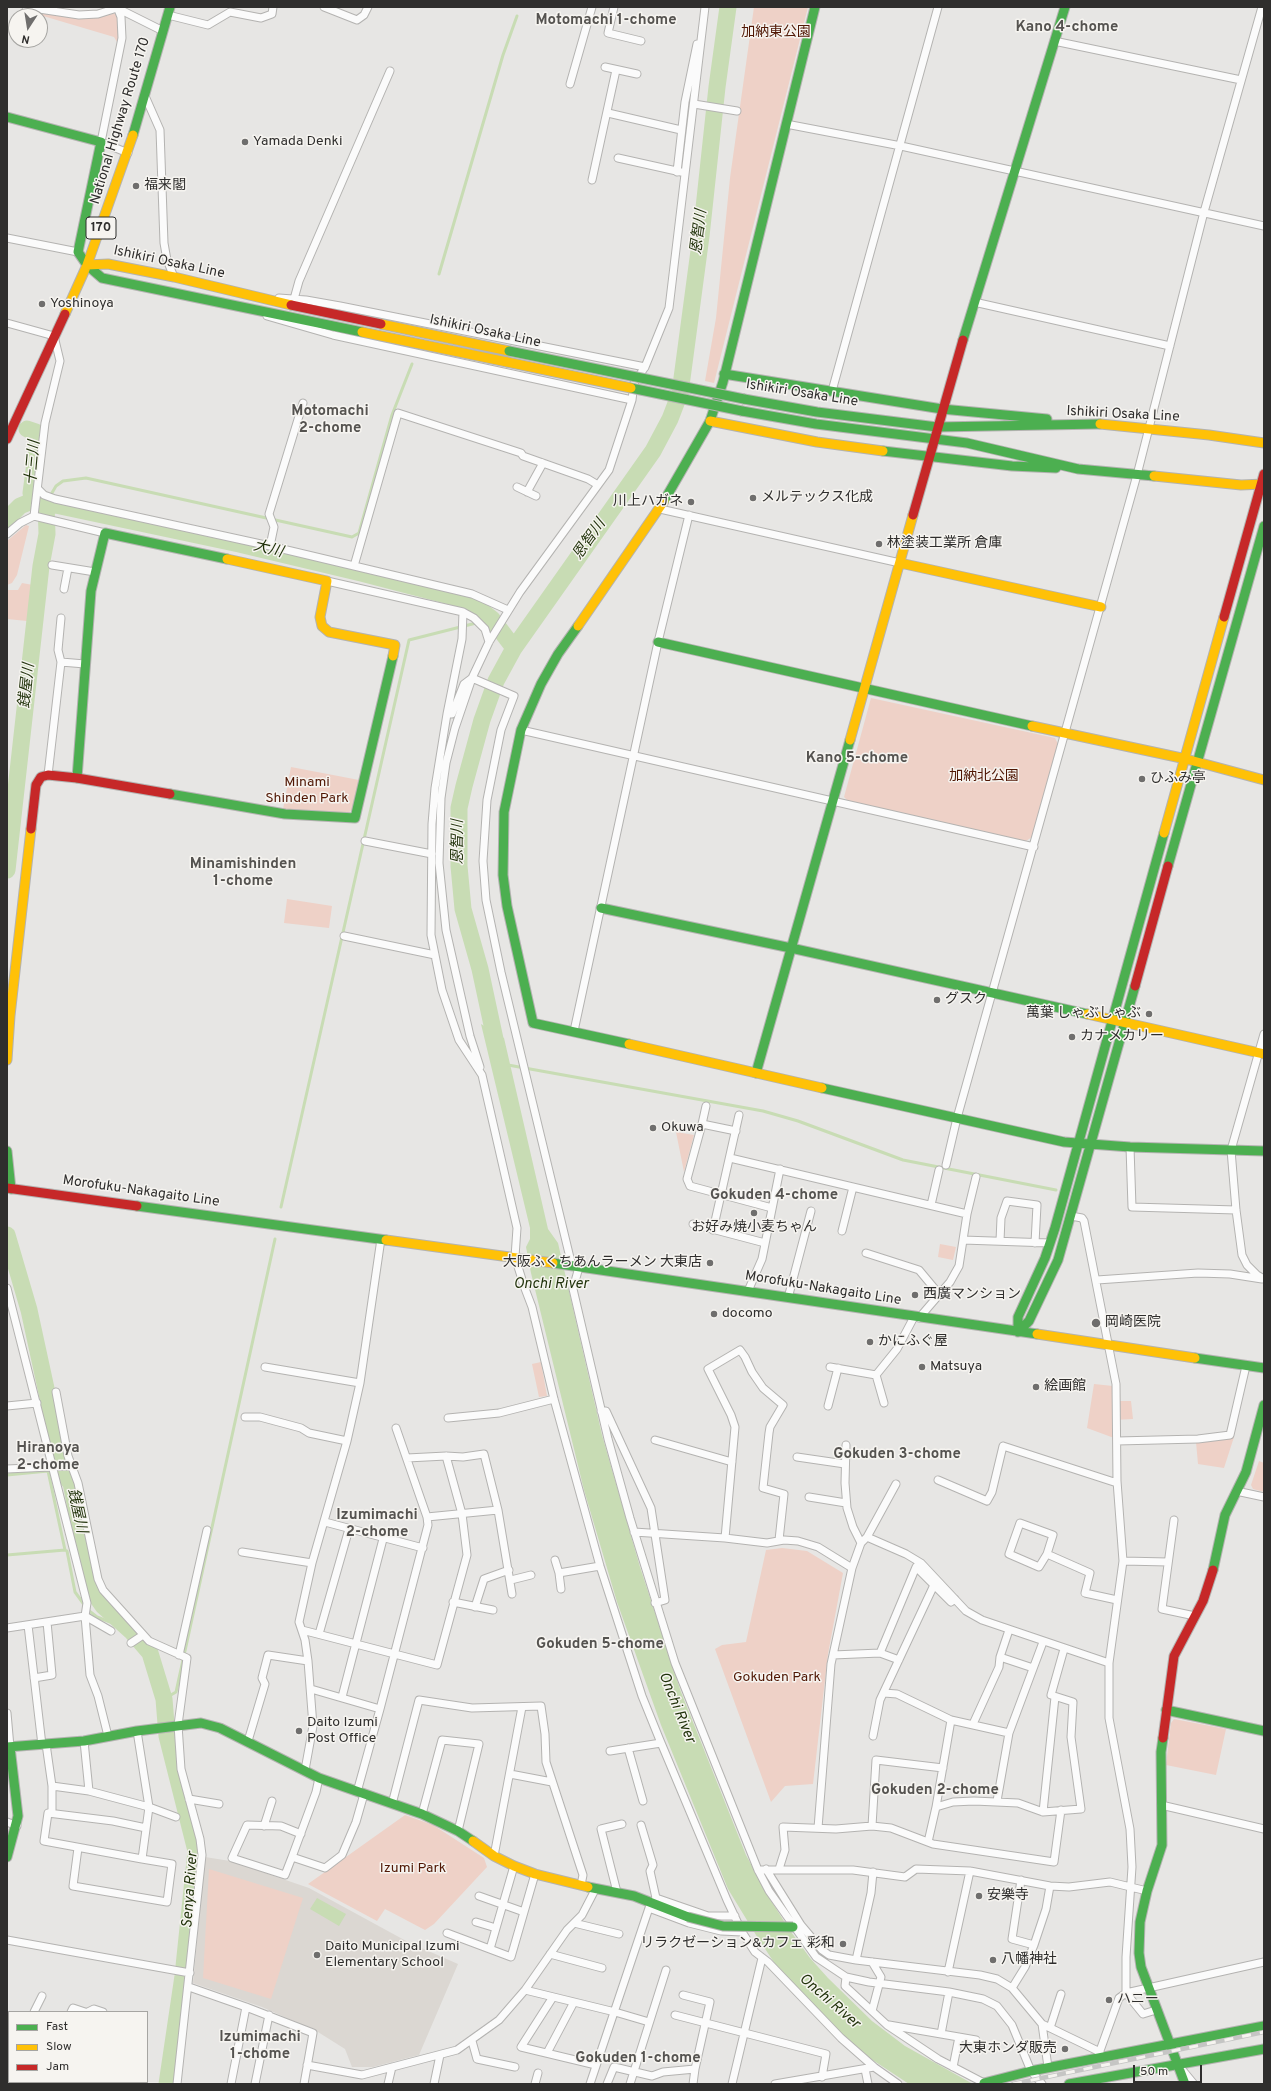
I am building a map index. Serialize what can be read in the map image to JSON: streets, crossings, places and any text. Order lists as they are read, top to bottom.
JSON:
{
  "streets": {
    "main road": [
      "National Highway Route 170",
      "170",
      "Ishikiri Osaka Line",
      "Morofuku-Nakagaito Line"
    ]
  },
  "crossings": [
    ["National Highway Route 170", "Ishikiri Osaka Line"]
  ],
  "districts": [
    "Motomachi 1-chome",
    "Kano 4-chome",
    "Motomachi 2-chome",
    "Kano 5-chome",
    "Minamishinden 1-chome",
    "Gokuden 4-chome",
    "Hiranoya 2-chome",
    "Gokuden 3-chome",
    "Izumimachi 2-chome",
    "Gokuden 5-chome",
    "Gokuden 2-chome",
    "Izumimachi 1-chome",
    "Gokuden 1-chome"
  ],
  "water": [
    "恩智川",
    "十三川",
    "大川",
    "銭屋川",
    "Onchi River",
    "Senya River"
  ],
  "parks": [
    "加納東公園",
    "加納北公園",
    "Minami Shinden Park",
    "Gokuden Park",
    "Izumi Park"
  ],
  "places": [
    "Yamada Denki",
    "福来閣",
    "Yoshinoya",
    "メルテックス化成",
    "川上ハガネ",
    "林塗装工業所 倉庫",
    "ひふみ亭",
    "グスク",
    "萬葉 しゃぶしゃぶ",
    "カナメカリー",
    "Okuwa",
    "お好み焼小麦ちゃん",
    "大阪ふくちあんラーメン 大東店",
    "西廣マンション",
    "docomo",
    "岡崎医院",
    "かにふぐ屋",
    "Matsuya",
    "絵画館",
    "Daito Izumi Post Office",
    "安樂寺",
    "リラクゼーション&カフェ 彩和",
    "Daito Municipal Izumi Elementary School",
    "八幡神社",
    "ハニー",
    "大東ホンダ販売"
  ],
  "legend": ["Fast", "Slow", "Jam"],
  "scale_bar": "50 m",
  "north": "bottom"
}
